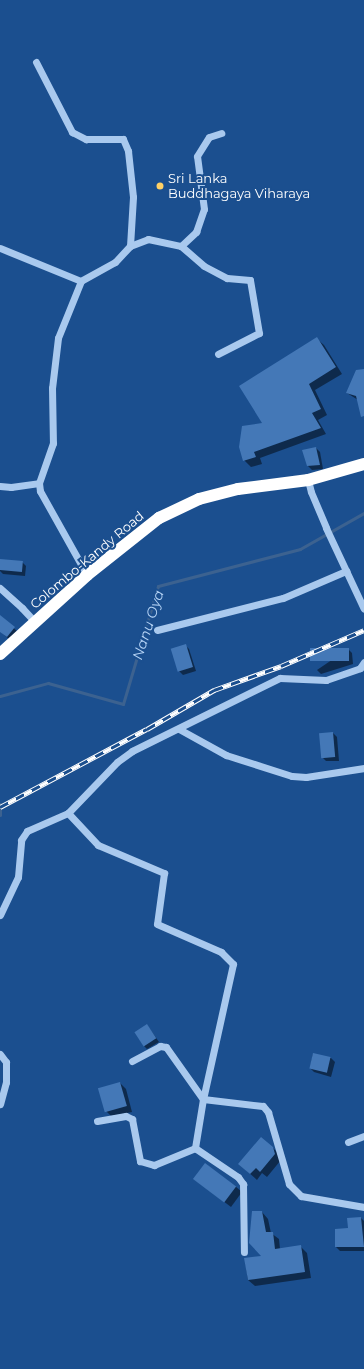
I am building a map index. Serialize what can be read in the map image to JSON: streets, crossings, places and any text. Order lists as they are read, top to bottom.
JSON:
{
  "streets": {
    "highway": ["Colombo-Kandy Road"]
  },
  "water": ["Nanu Oya"],
  "places": ["Sri Lanka Buddhagaya Viharaya"]
}
